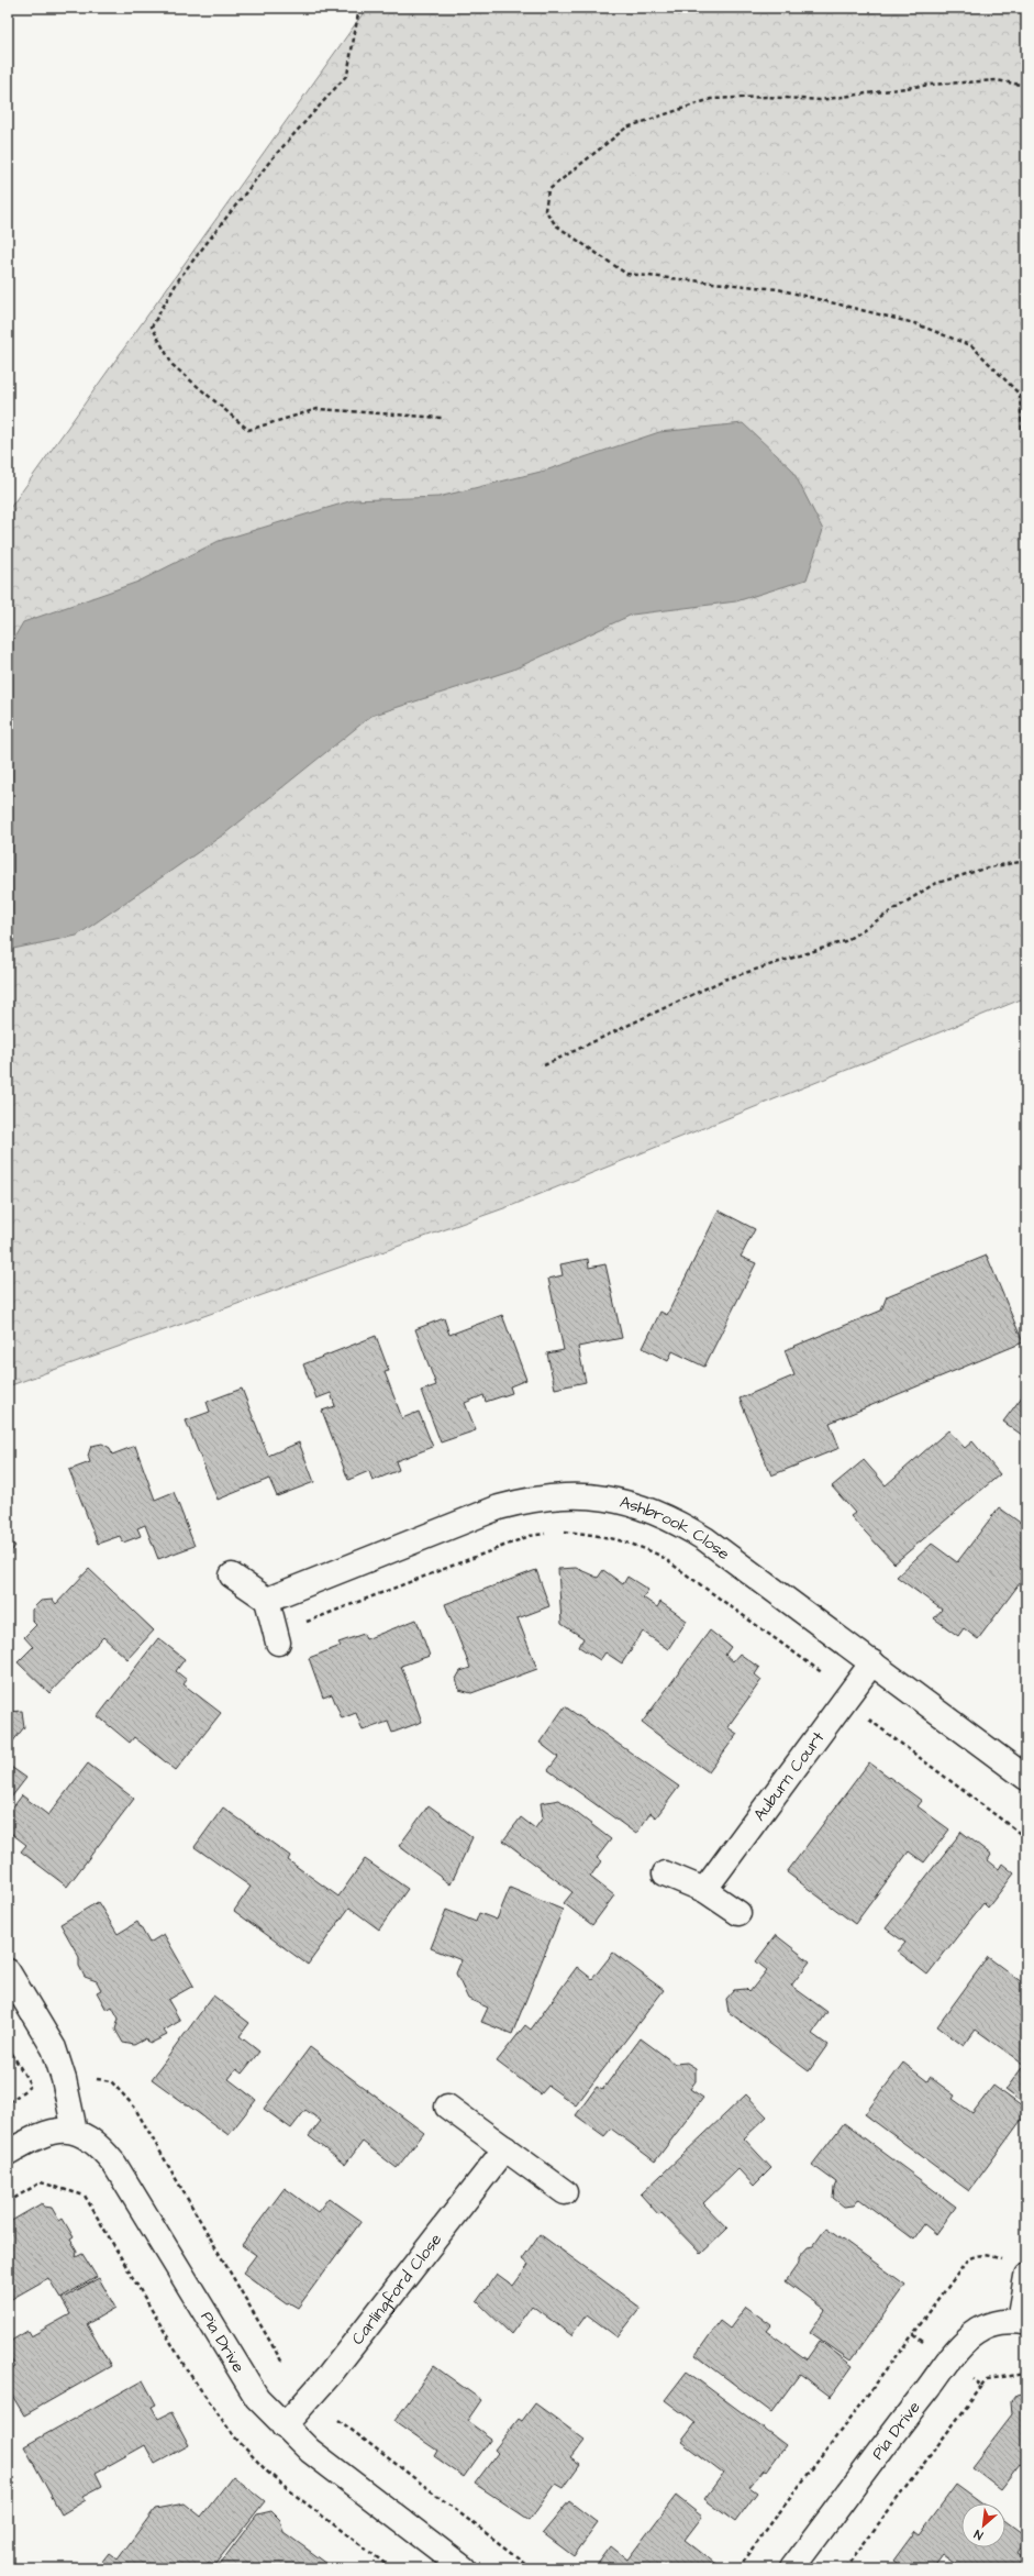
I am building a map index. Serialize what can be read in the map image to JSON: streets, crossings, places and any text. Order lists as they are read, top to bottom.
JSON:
{
  "streets": {
    "street": [
      "Ashbrook Close",
      "Auburn Court",
      "Carlingford Close",
      "Pia Drive"
    ]
  },
  "crossings": [
    ["Ashbrook Close", "Auburn Court"],
    ["Carlingford Close", "Pia Drive"]
  ],
  "north": "bottom left"
}
